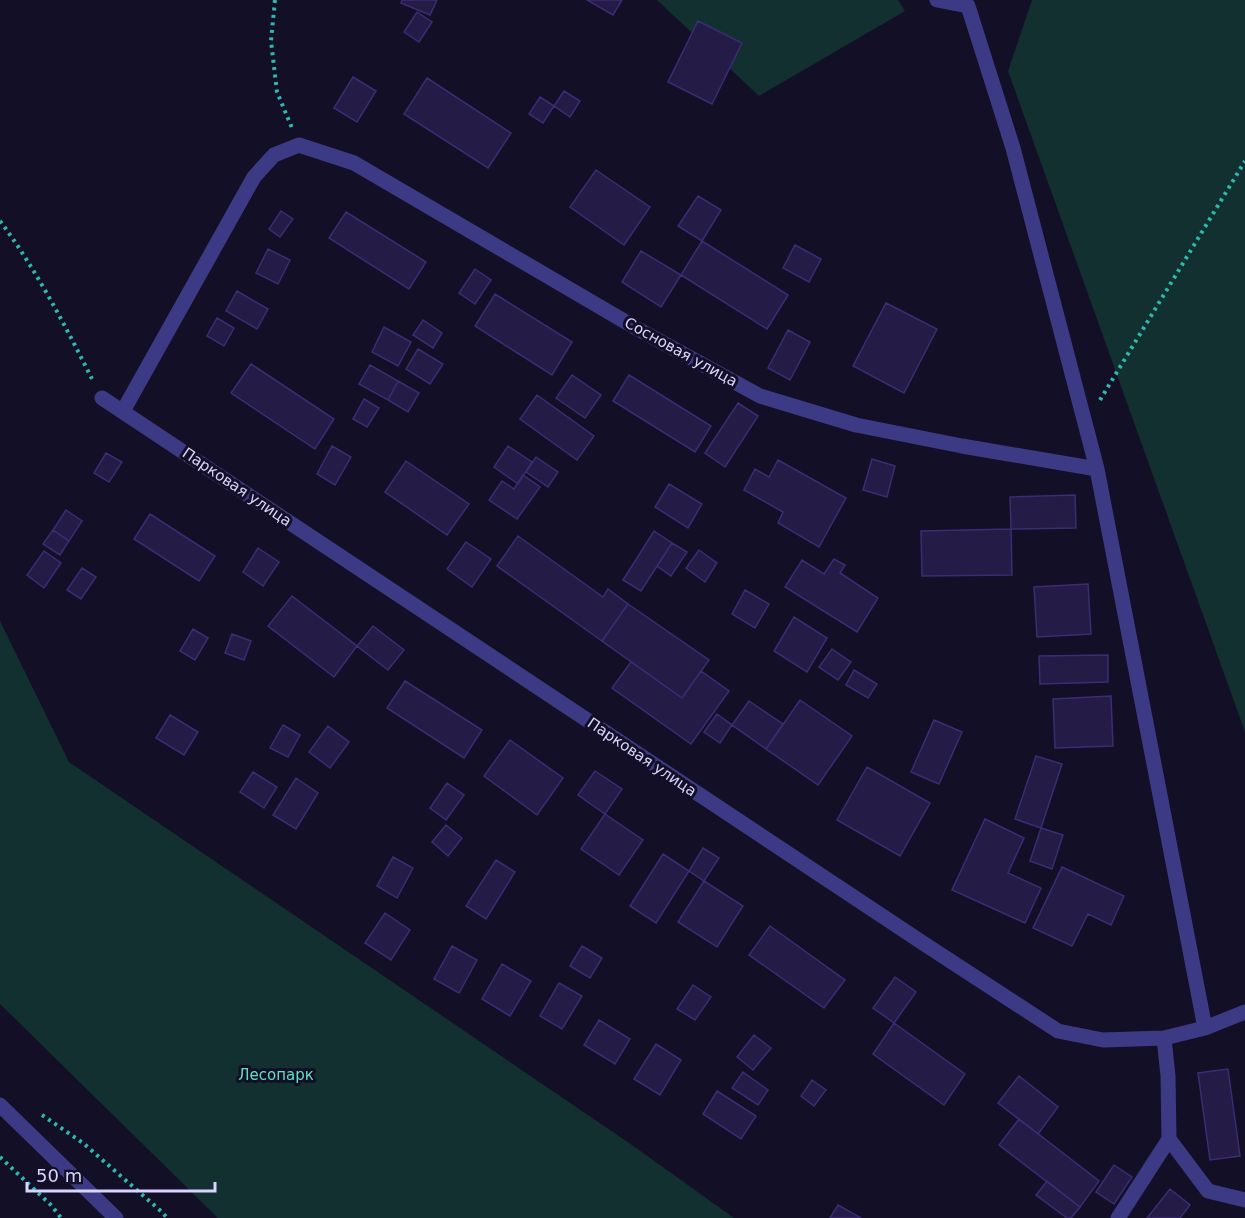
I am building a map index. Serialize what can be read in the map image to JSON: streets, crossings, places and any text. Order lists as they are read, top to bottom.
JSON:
{
  "streets": {
    "street": ["Сосновая улица", "Парковая улица"]
  },
  "parks": ["Лесопарк"],
  "scale_bar": "50 m"
}
